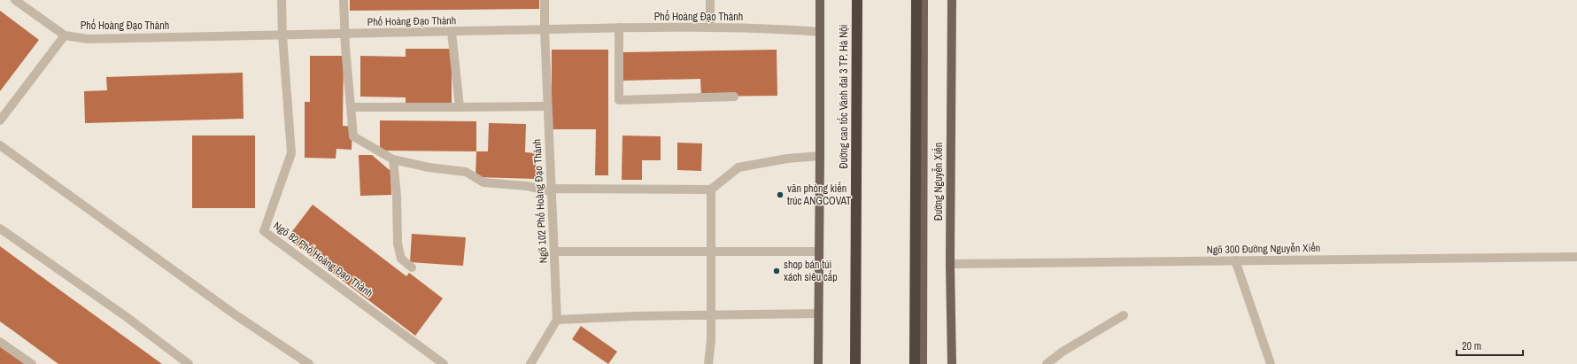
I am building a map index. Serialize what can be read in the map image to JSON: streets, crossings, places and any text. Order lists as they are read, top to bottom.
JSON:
{
  "streets": {
    "highway": ["Đường cao tốc Vành đai 3 TP. Hà Nội"],
    "main road": ["Đường Nguyễn Xiển"],
    "street": [
      "Phố Hoàng Đạo Thành",
      "Ngõ 102 Phố Hoàng Đạo Thành",
      "Ngõ 300 Đường Nguyễn Xiển",
      "Ngõ 82 Phố Hoàng Đạo Thành"
    ]
  },
  "crossings": [
    ["Phố Hoàng Đạo Thành", "Ngõ 102 Phố Hoàng Đạo Thành"],
    ["Phố Hoàng Đạo Thành", "Ngõ 82 Phố Hoàng Đạo Thành"],
    ["Đường Nguyễn Xiển", "Ngõ 300 Đường Nguyễn Xiển"]
  ],
  "places": ["văn phòng kiến trúc ANGCOVAT", "shop bán túi xách siêu cấp"],
  "scale_bar": "20 m"
}
